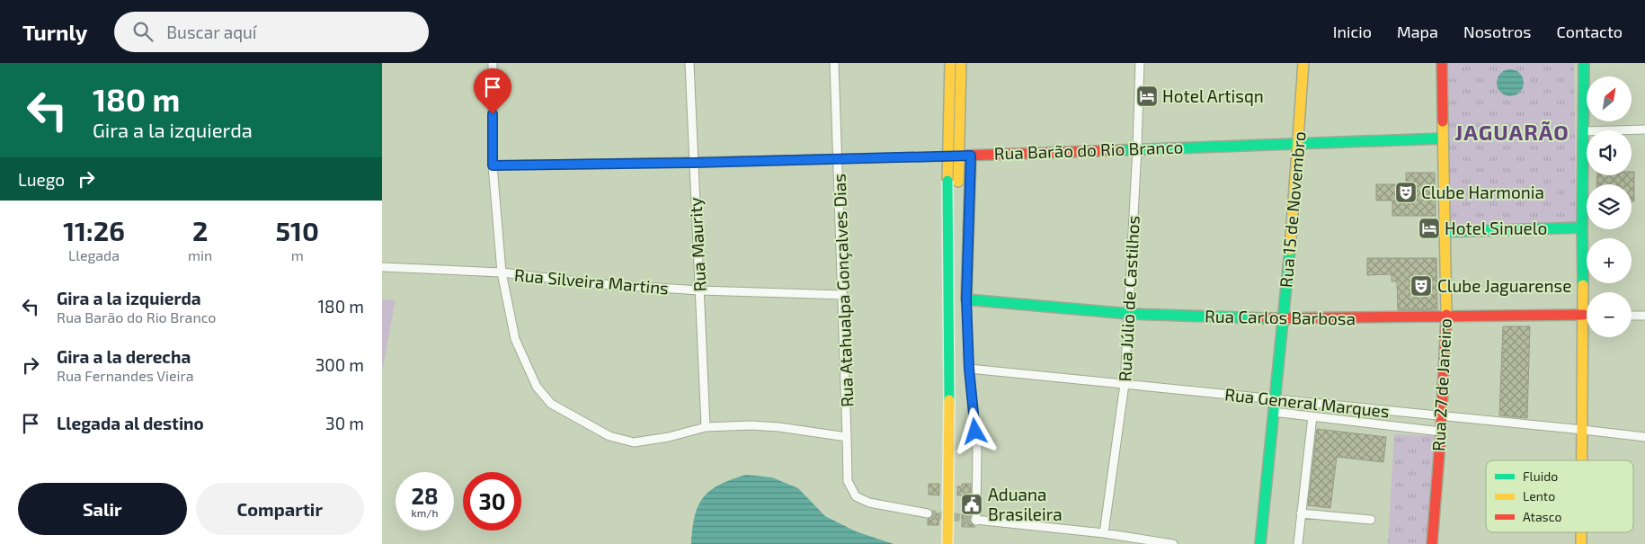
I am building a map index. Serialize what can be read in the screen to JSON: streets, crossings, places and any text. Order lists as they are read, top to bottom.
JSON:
{
  "streets": {
    "main road": [
      "Rua Barão do Rio Branco",
      "Rua 15 de Novembro",
      "Rua Carlos Barbosa",
      "Rua 27 de Janeiro"
    ],
    "street": [
      "Rua Maurity",
      "Rua Silveira Martins",
      "Rua Atahualpa Gonçalves Dias",
      "Rua Júlio de Castilhos",
      "Rua General Marques"
    ]
  },
  "crossings": [
    ["Rua Barão do Rio Branco", "Rua 15 de Novembro"],
    ["Rua Barão do Rio Branco", "Rua Maurity"],
    ["Rua Barão do Rio Branco", "Rua Atahualpa Gonçalves Dias"],
    ["Rua Barão do Rio Branco", "Rua Júlio de Castilhos"],
    ["Rua Barão do Rio Branco", "Rua 27 de Janeiro"],
    ["Rua 15 de Novembro", "Rua Carlos Barbosa"],
    ["Rua 15 de Novembro", "Rua General Marques"],
    ["Rua Maurity", "Rua Silveira Martins"],
    ["Rua Silveira Martins", "Rua Atahualpa Gonçalves Dias"],
    ["Rua Júlio de Castilhos", "Rua Carlos Barbosa"],
    ["Rua Júlio de Castilhos", "Rua General Marques"],
    ["Rua Carlos Barbosa", "Rua 27 de Janeiro"],
    ["Rua 27 de Janeiro", "Rua General Marques"]
  ],
  "districts": ["JAGUARÃO"],
  "places": {
    "hotel": ["Hotel Artisqn", "Hotel Sinuelo"],
    "theatre": ["Clube Harmonia", "Clube Jaguarense"],
    "public building": ["Aduana Brasileira"]
  },
  "legend": ["Fluido", "Lento", "Atasco"],
  "north": "top right",
  "page": {
    "header": "Turnly",
    "search": "Buscar aquí",
    "nav": [
      "Inicio",
      "Mapa",
      "Nosotros",
      "Contacto"
    ],
    "turn": ["180 m", "Gira a la izquierda"],
    "map_buttons": ["+", "−"],
    "then": "Luego",
    "eta": [
      "11:26",
      "Llegada",
      "2",
      "min",
      "510",
      "m"
    ],
    "list": [
      {
        "name": "Gira a la izquierda",
        "note": "Rua Barão do Rio Branco",
        "value": "180 m"
      },
      {
        "name": "Gira a la derecha",
        "note": "Rua Fernandes Vieira",
        "value": "300 m"
      },
      {
        "name": "Llegada al destino",
        "value": "30 m"
      }
    ],
    "speed": "28 km/h",
    "limit": "30",
    "buttons": ["Salir", "Compartir"]
  }
}
